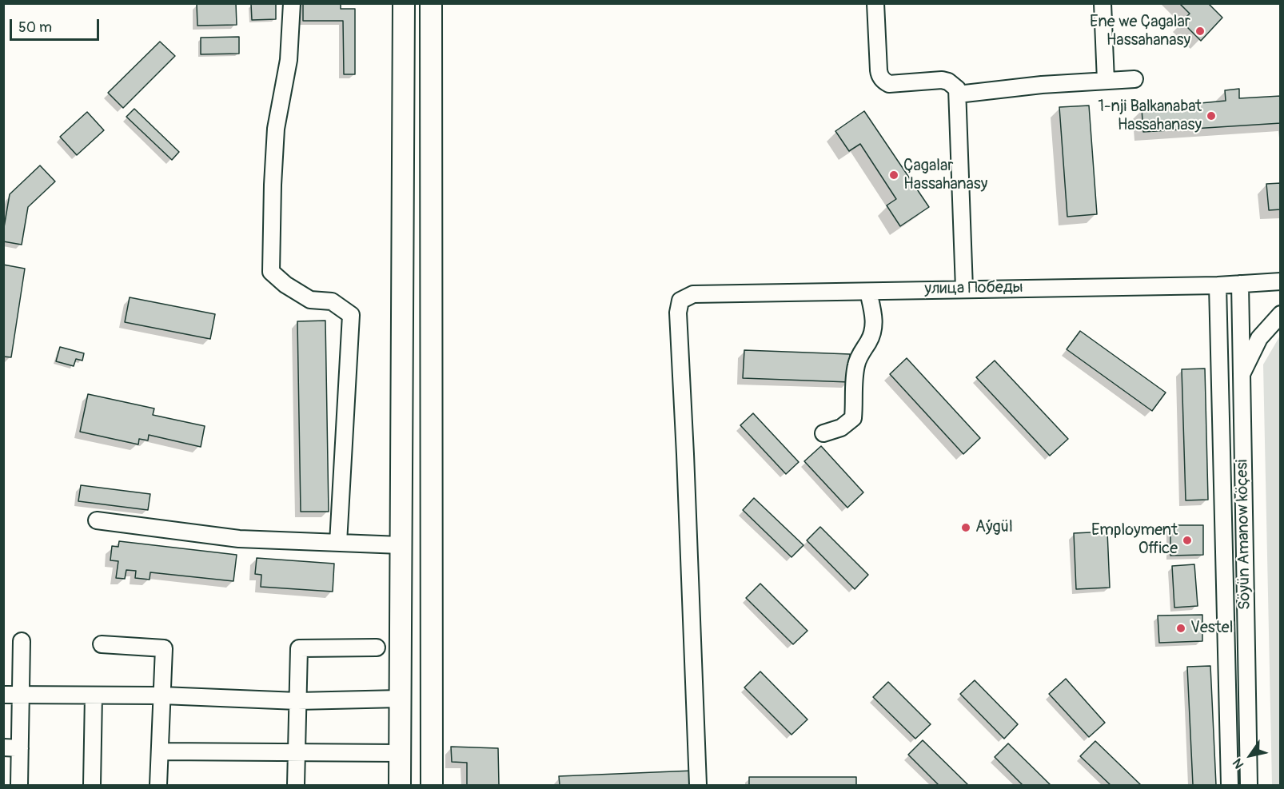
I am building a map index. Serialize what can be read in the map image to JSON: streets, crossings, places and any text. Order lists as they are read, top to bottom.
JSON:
{
  "streets": {
    "street": ["улица Победы", "Söyün Amanow köçesi"]
  },
  "crossings": [
    ["улица Победы", "Söyün Amanow köçesi"]
  ],
  "places": [
    "Ene we Çagalar Hassahanasy",
    "1-nji Balkanabat Hassahanasy",
    "Çagalar Hassahanasy",
    "Aýgül",
    "Employment Office",
    "Vestel"
  ],
  "scale_bar": "50 m",
  "north": "bottom left"
}
